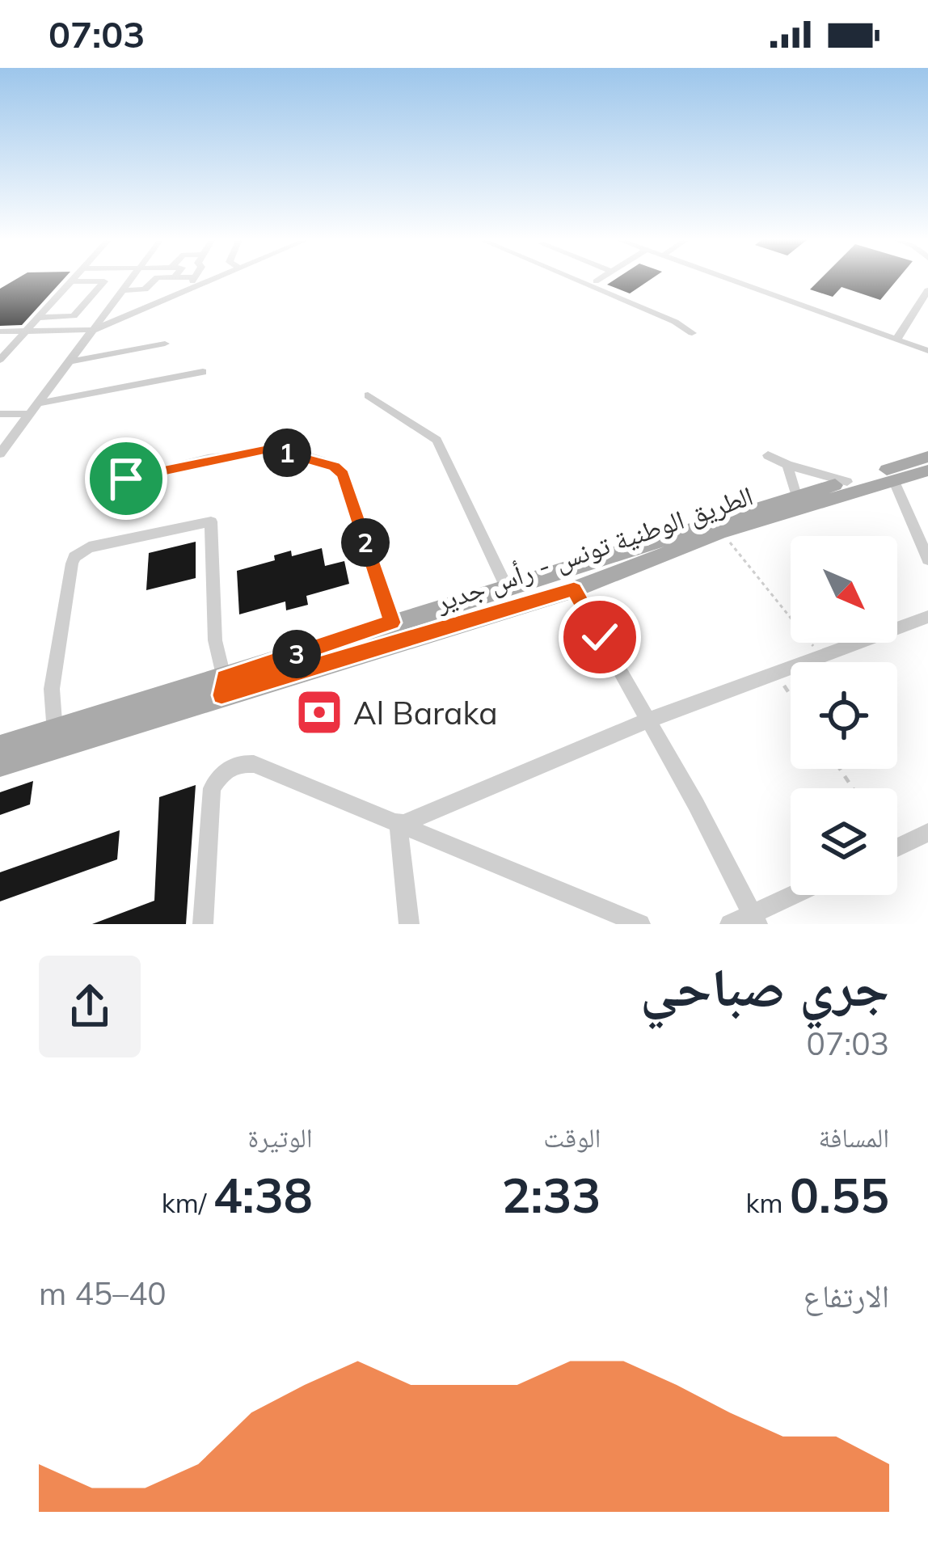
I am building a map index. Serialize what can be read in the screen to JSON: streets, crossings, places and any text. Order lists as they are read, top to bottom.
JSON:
{
  "streets": {
    "main road": ["الطريق الوطنية تونس - رأس جدير"]
  },
  "places": {
    "bank": ["Al Baraka"]
  },
  "north": "bottom right",
  "page": {
    "status": "07:03",
    "pins": ["1", "2", "3"],
    "heading": ["جري صباحي", "07:03"],
    "stats": [
      ["المسافة", "0.55 km"],
      ["الوقت", "2:33"],
      ["الوتيرة", "4:38 /km"]
    ],
    "chart": ["الارتفاع", "40–45 m"]
  }
}
